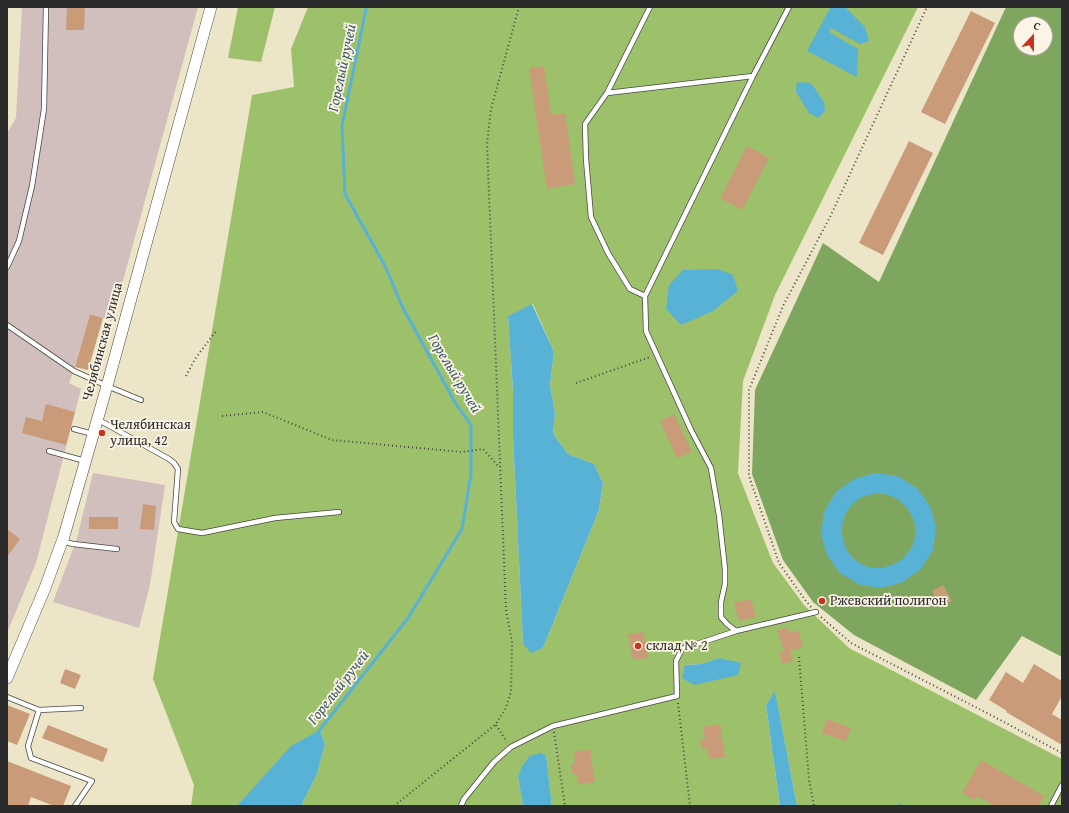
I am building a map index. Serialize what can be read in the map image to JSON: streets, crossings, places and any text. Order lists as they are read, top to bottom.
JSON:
{
  "streets": {
    "street": ["Челябинская улица"]
  },
  "water": ["Горелый ручей"],
  "places": ["Челябинская улица, 42", "Ржевский полигон", "склад № 2"],
  "north": "top"
}
